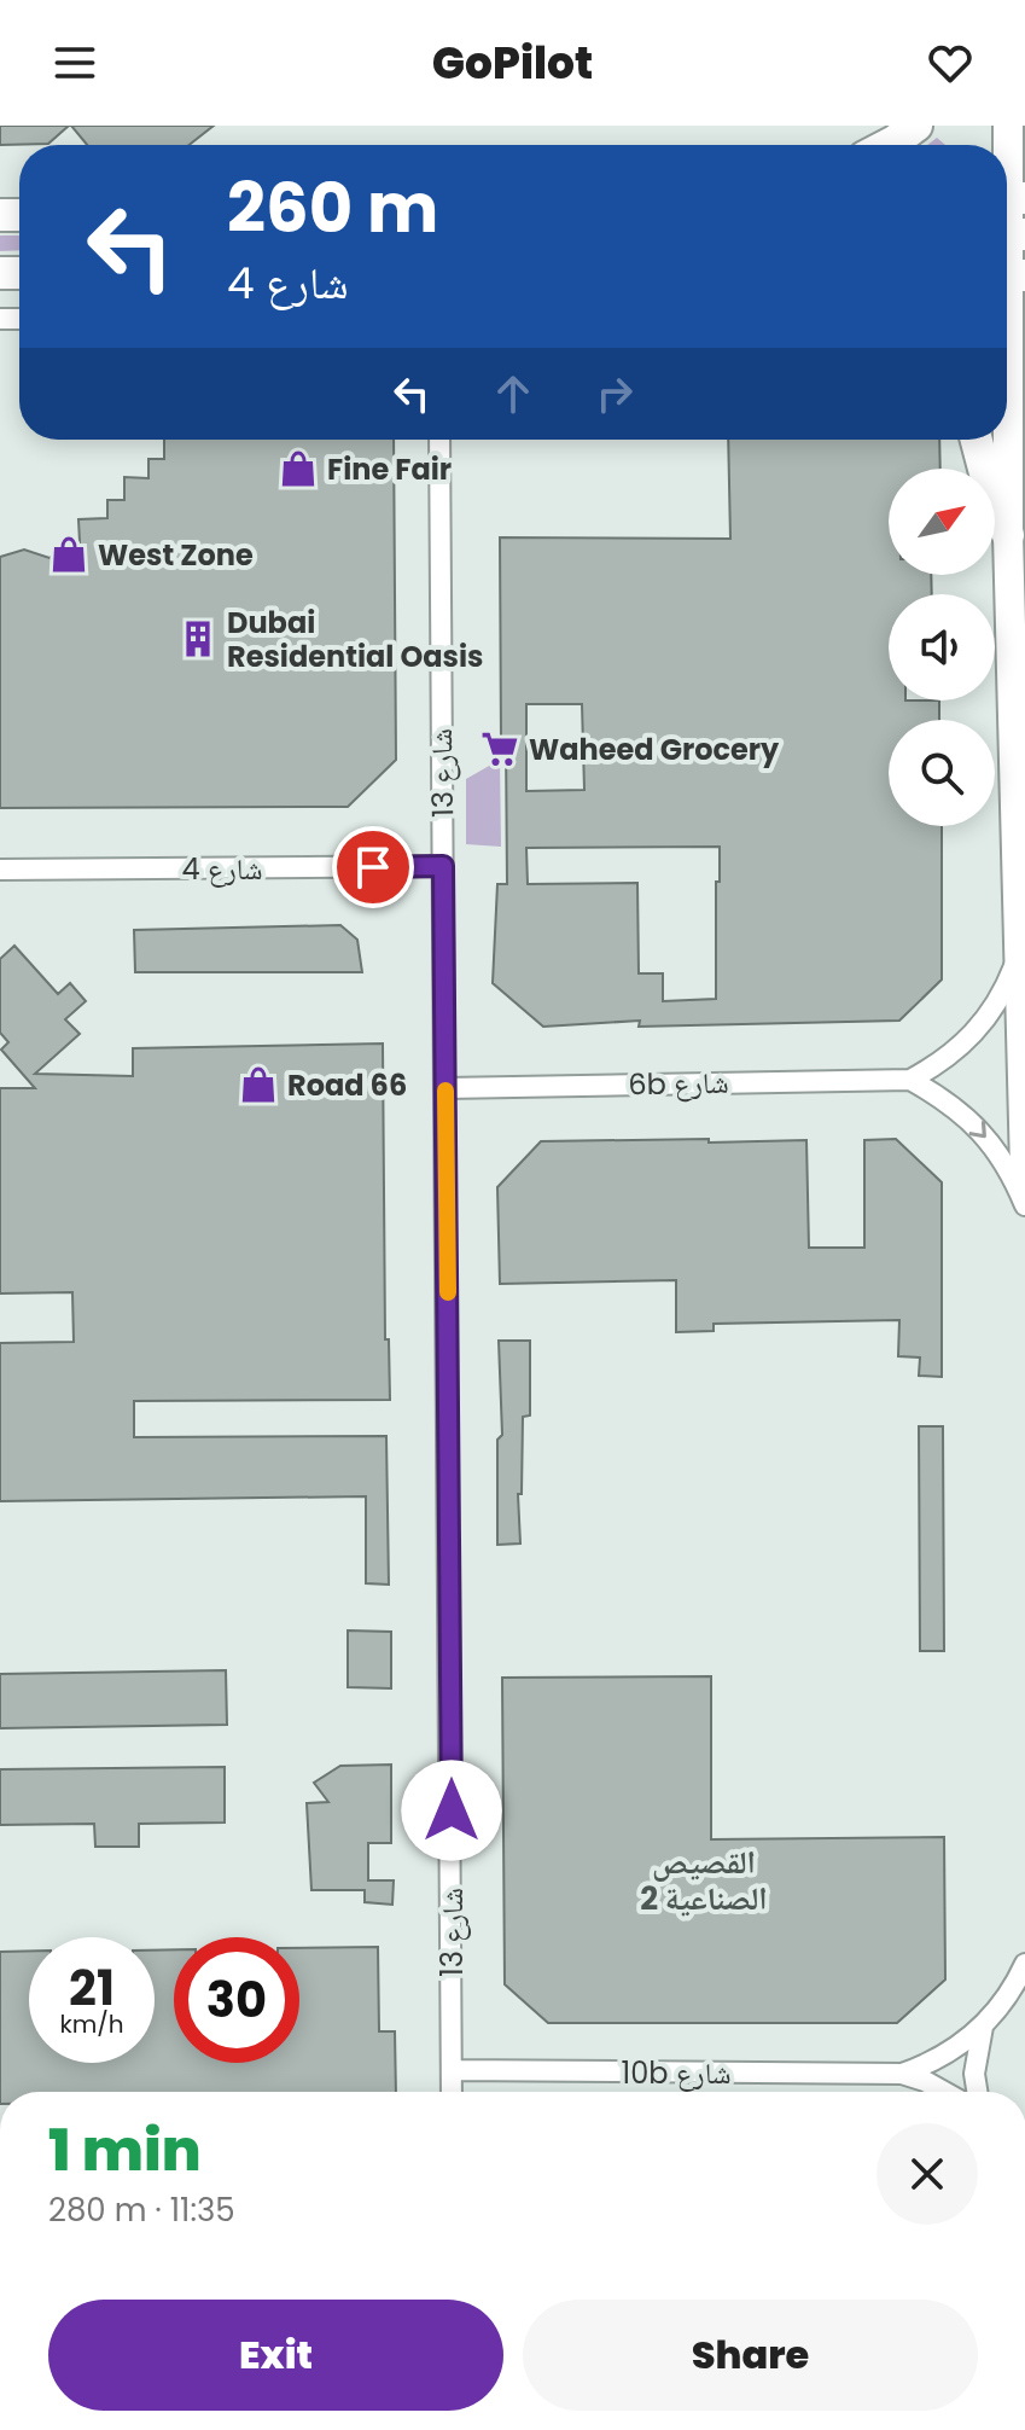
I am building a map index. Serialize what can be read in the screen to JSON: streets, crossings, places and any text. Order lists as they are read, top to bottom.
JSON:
{
  "streets": {
    "street": [
      "شارع 13",
      "شارع 4",
      "6b شارع",
      "10b شارع"
    ]
  },
  "crossings": [
    ["شارع 13", "شارع 4"],
    ["شارع 13", "6b شارع"],
    ["شارع 13", "10b شارع"]
  ],
  "districts": ["القصيص الصناعية 2"],
  "places": {
    "shop": ["Fine Fair", "West Zone", "Road 66"],
    "building": ["Dubai Residential Oasis"],
    "supermarket": ["Waheed Grocery"]
  },
  "north": "top right",
  "page": {
    "header": "GoPilot",
    "turn": ["260 m", "شارع 4"],
    "speed": "21 km/h",
    "limit": "30",
    "heading": ["1 min", "280 m · 11:35"],
    "buttons": ["Exit", "Share"]
  }
}
